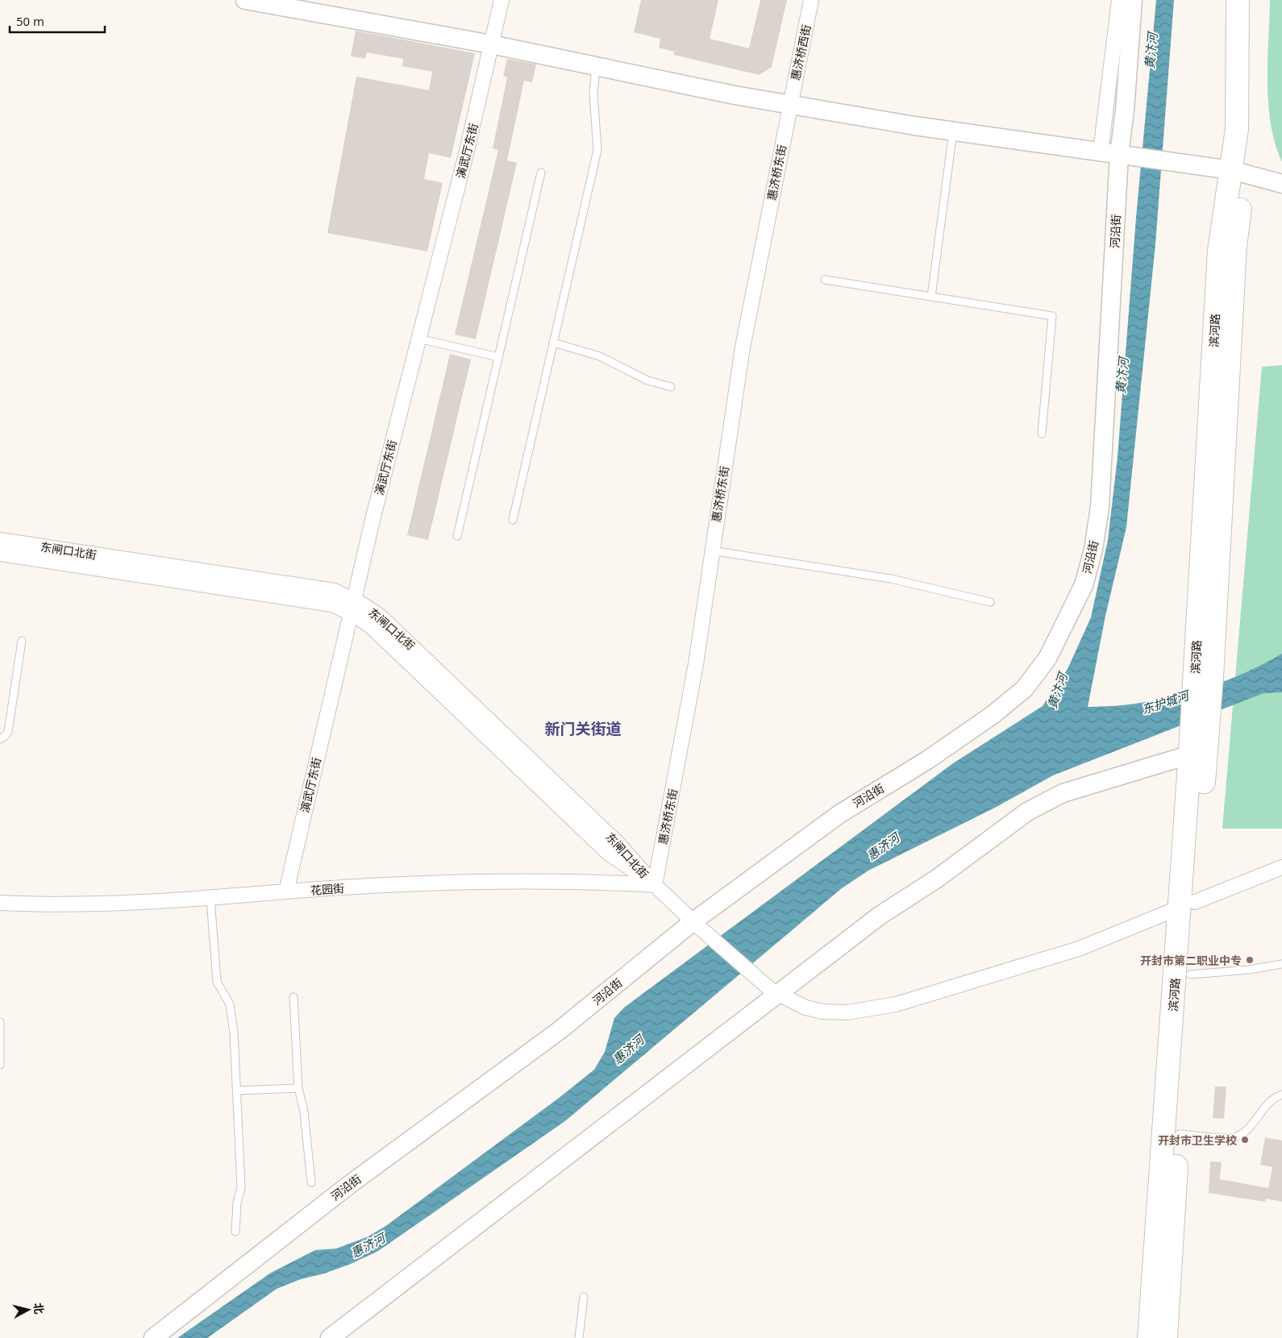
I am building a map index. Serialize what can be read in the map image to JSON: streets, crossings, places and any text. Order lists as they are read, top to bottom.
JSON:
{
  "streets": {
    "main road": ["滨河路"],
    "street": [
      "惠济桥西街",
      "演武厅东街",
      "惠济桥东街",
      "河沿街",
      "东闸口北街",
      "花园街"
    ]
  },
  "crossings": [
    ["惠济桥西街", "惠济桥东街"],
    ["演武厅东街", "东闸口北街"],
    ["演武厅东街", "花园街"],
    ["惠济桥东街", "东闸口北街"],
    ["惠济桥东街", "花园街"],
    ["东闸口北街", "花园街"]
  ],
  "districts": ["新门关街道"],
  "water": ["黄汴河", "东护城河", "惠济河"],
  "places": ["开封市第二职业中专", "开封市卫生学校"],
  "scale_bar": "50 m",
  "north": "right"
}
